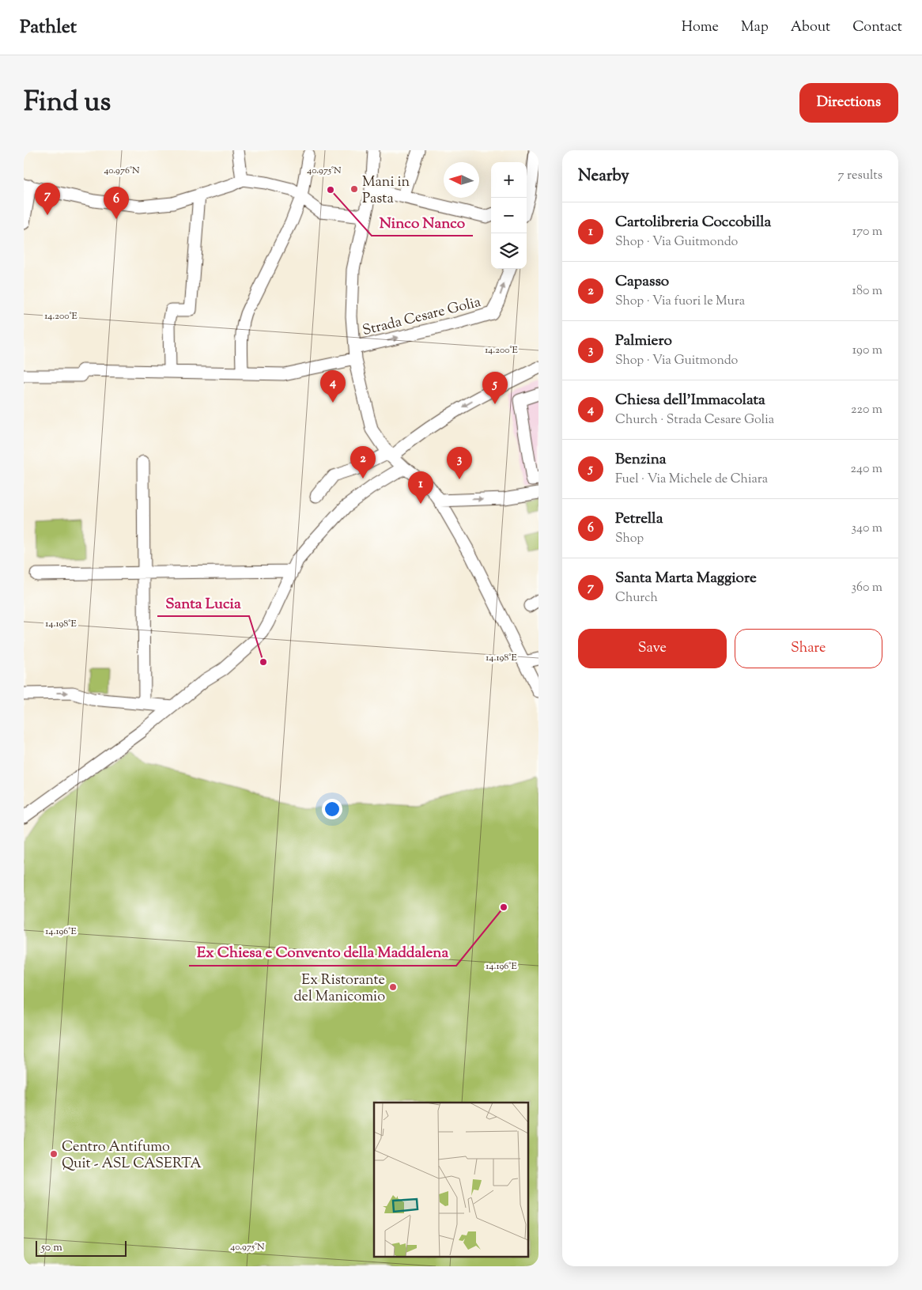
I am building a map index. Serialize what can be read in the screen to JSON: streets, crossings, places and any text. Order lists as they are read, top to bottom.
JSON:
{
  "streets": {
    "street": ["Strada Cesare Golia"]
  },
  "places": [
    "Mani in Pasta",
    "Ninco Nanco",
    "Santa Lucia",
    "Ex Chiesa e Convento della Maddalena",
    "Ex Ristorante del Manicomio",
    "Centro Antifumo Quit - ASL CASERTA"
  ],
  "scale_bar": "50 m",
  "north": "left",
  "page": {
    "header": "Pathlet",
    "nav": [
      "Home",
      "Map",
      "About",
      "Contact"
    ],
    "title": "Find us",
    "buttons": [
      "Directions",
      ["Save", "Share"]
    ],
    "heading": ["Nearby", "7 results"],
    "map_buttons": ["+", "−"],
    "pins": [
      "7",
      "6",
      "4",
      "5",
      "2",
      "3",
      "1"
    ],
    "list": [
      {
        "mark": "1",
        "name": "Cartolibreria Coccobilla",
        "note": "Shop · Via Guitmondo",
        "value": "170 m"
      },
      {
        "mark": "2",
        "name": "Capasso",
        "note": "Shop · Via fuori le Mura",
        "value": "180 m"
      },
      {
        "mark": "3",
        "name": "Palmiero",
        "note": "Shop · Via Guitmondo",
        "value": "190 m"
      },
      {
        "mark": "4",
        "name": "Chiesa dell'Immacolata",
        "note": "Church · Strada Cesare Golia",
        "value": "220 m"
      },
      {
        "mark": "5",
        "name": "Benzina",
        "note": "Fuel · Via Michele de Chiara",
        "value": "240 m"
      },
      {
        "mark": "6",
        "name": "Petrella",
        "note": "Shop",
        "value": "340 m"
      },
      {
        "mark": "7",
        "name": "Santa Marta Maggiore",
        "note": "Church",
        "value": "360 m"
      }
    ],
    "scale": "50 m"
  },
  "coordinates": [
    "40.976°N",
    "40.975°N",
    "14.200°E",
    "14.198°E",
    "14.196°E"
  ]
}
